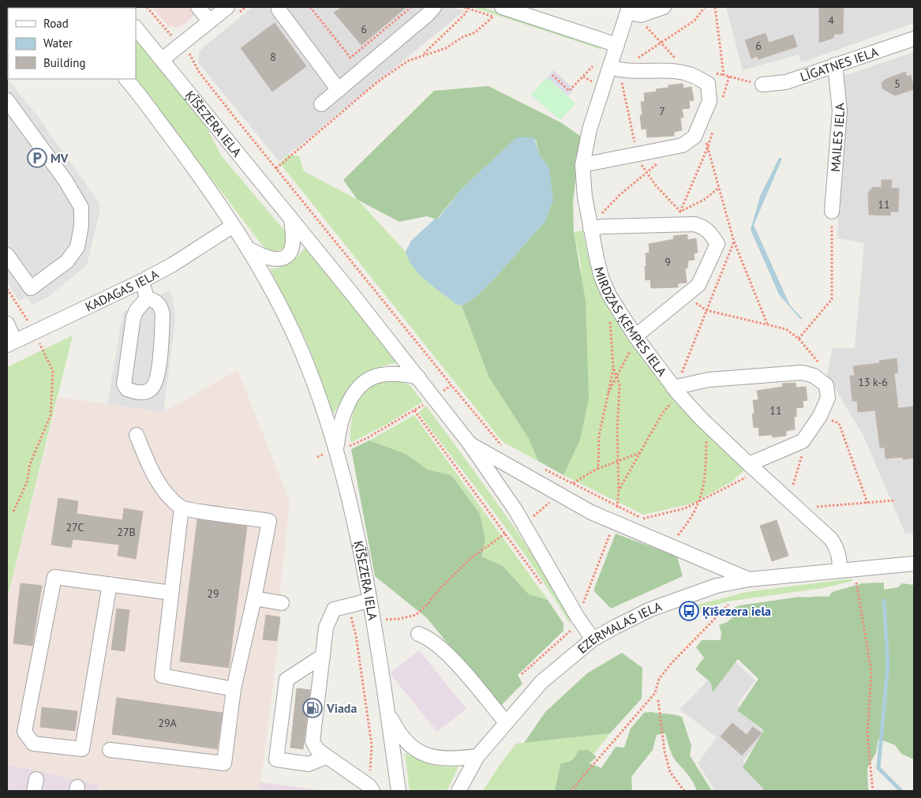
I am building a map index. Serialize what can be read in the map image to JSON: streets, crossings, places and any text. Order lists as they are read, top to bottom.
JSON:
{
  "streets": {
    "street": [
      "LĪGATNES IELA",
      "ĶĪŠEZERA IELA",
      "MAILES IELA",
      "KADAGAS IELA",
      "MIRDZAS ĶEMPES IELA",
      "EZERMALAS IELA"
    ]
  },
  "crossings": [
    ["LĪGATNES IELA", "MAILES IELA"],
    ["ĶĪŠEZERA IELA", "KADAGAS IELA"],
    ["ĶĪŠEZERA IELA", "EZERMALAS IELA"],
    ["MIRDZAS ĶEMPES IELA", "EZERMALAS IELA"]
  ],
  "places": {
    "parking": ["MV"],
    "bus stop": ["Ķīšezera iela"],
    "fuel station": ["Viada"]
  },
  "house_numbers": [
    "4",
    "6",
    "6",
    "8",
    "5",
    "7",
    "11",
    "9",
    "13 k-6",
    "11",
    "27C",
    "27B",
    "29",
    "29A"
  ],
  "legend": ["Road", "Water", "Building"]
}
